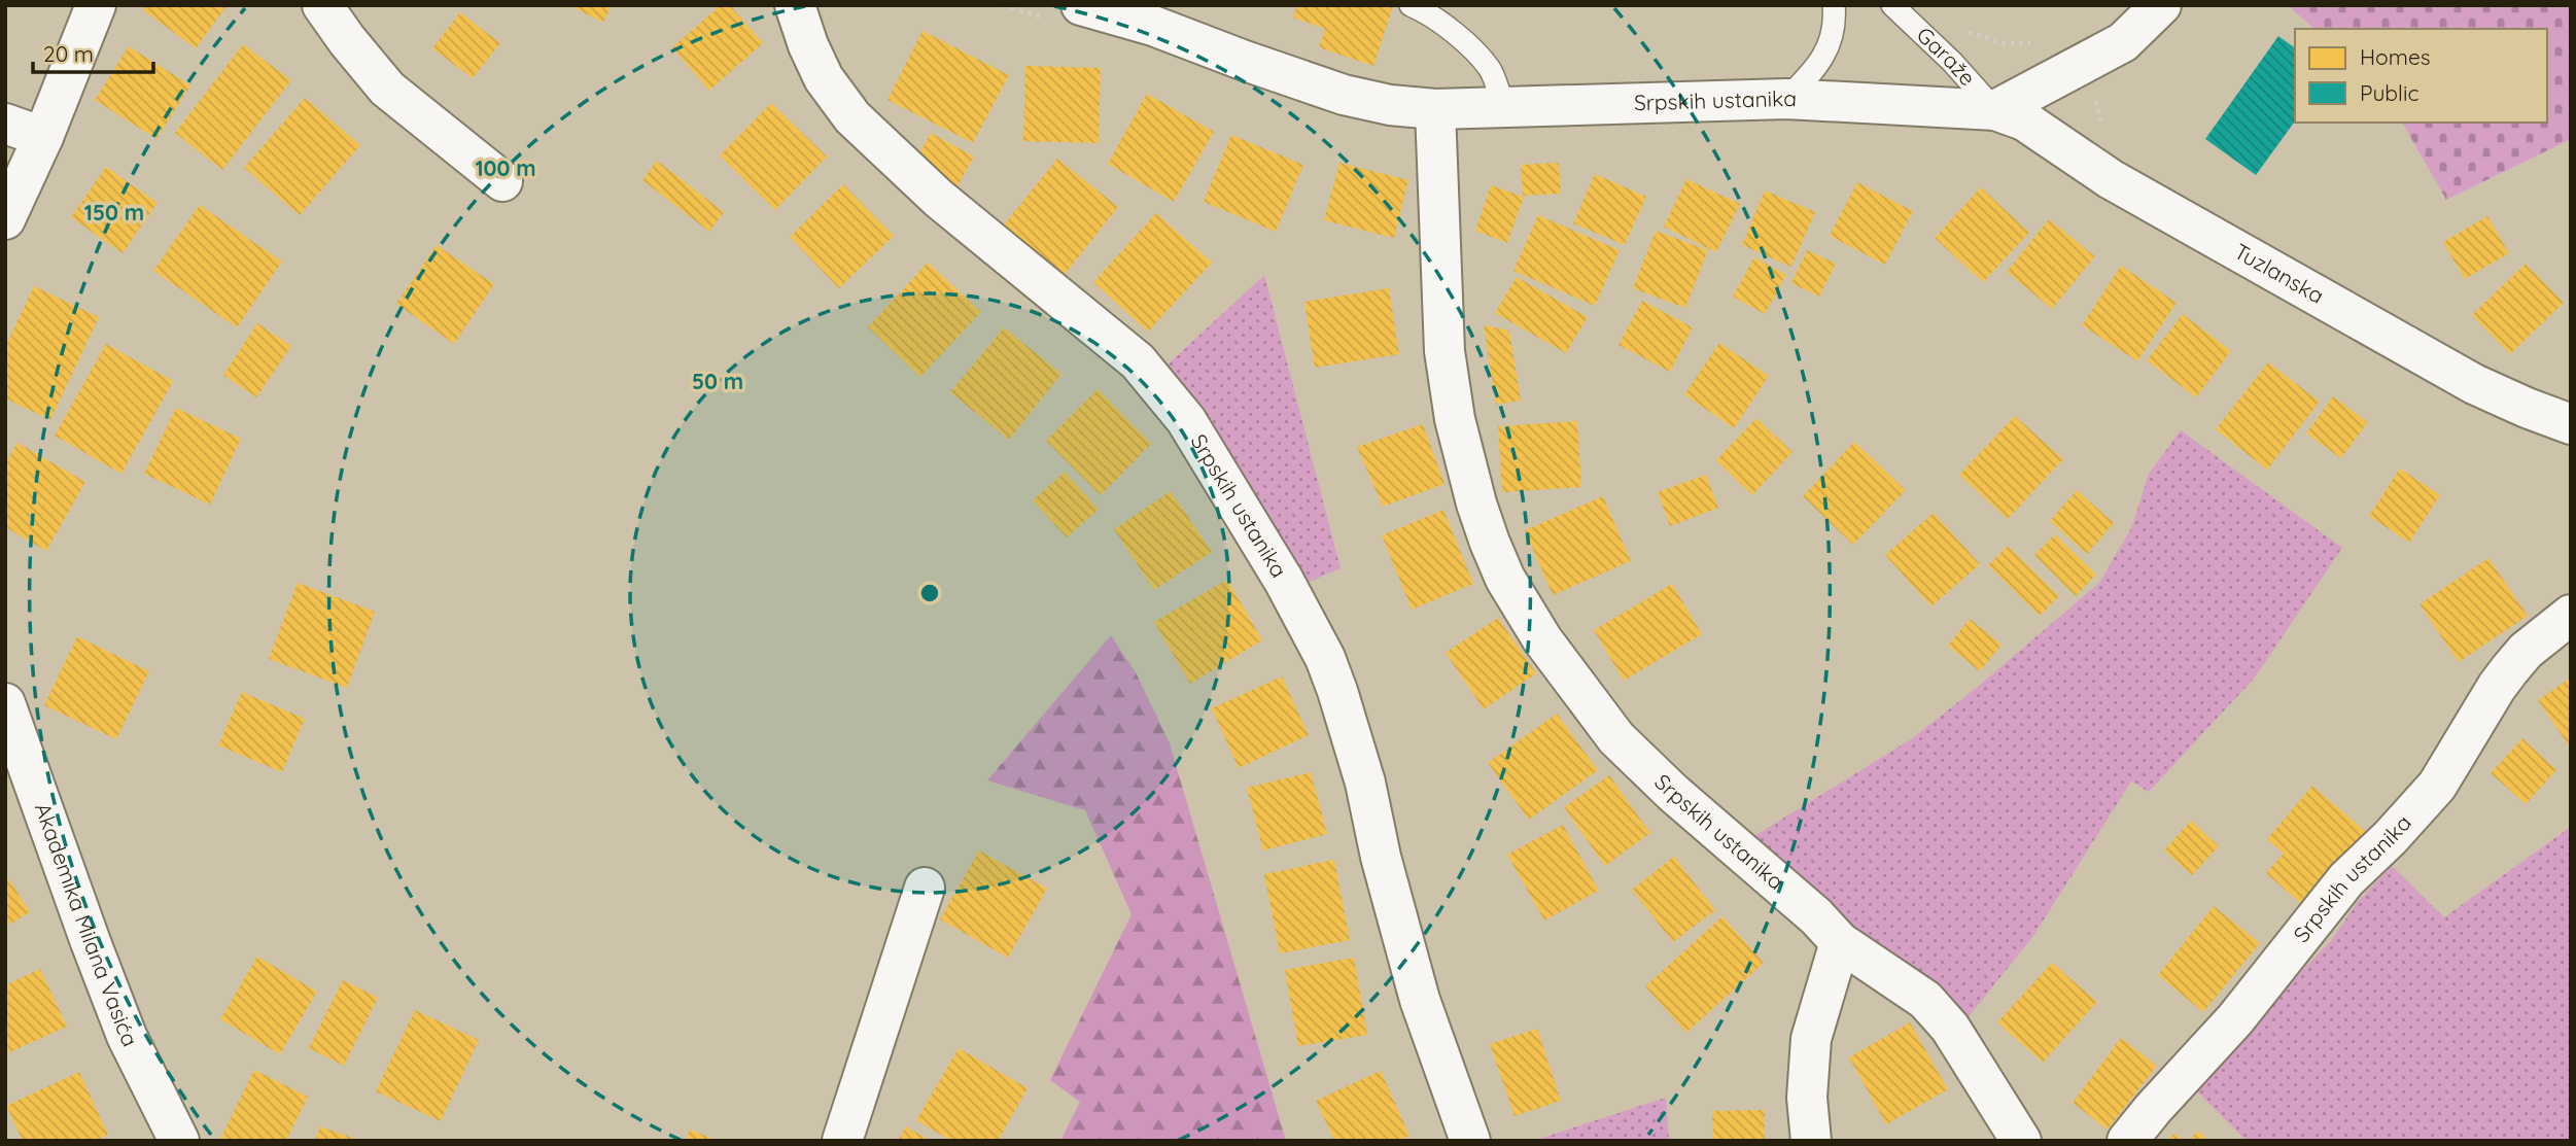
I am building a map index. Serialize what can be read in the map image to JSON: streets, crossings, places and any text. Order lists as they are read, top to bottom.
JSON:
{
  "streets": {
    "street": ["Srpskih ustanika", "Tuzlanska", "Akademika Milana Vasića"],
    "lane": ["Garaže"]
  },
  "crossings": [
    ["Garaže", "Srpskih ustanika"],
    ["Garaže", "Tuzlanska"],
    ["Srpskih ustanika", "Tuzlanska"]
  ],
  "legend": ["Homes", "Public"],
  "scale_bar": "20 m",
  "rings": ["100 m", "150 m", "50 m"]
}
